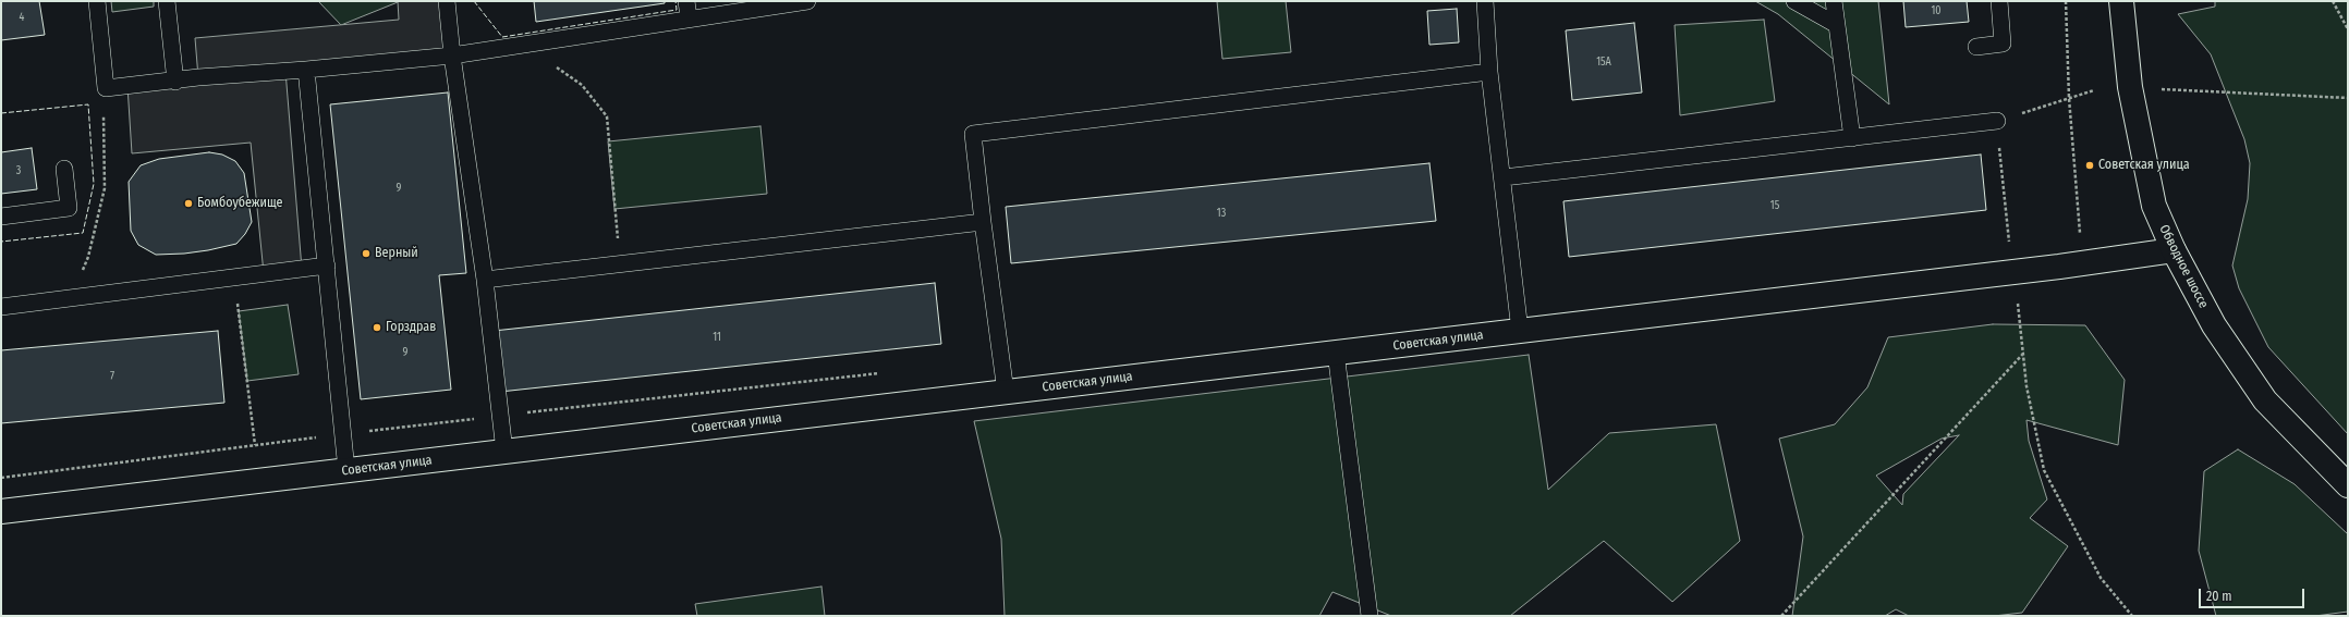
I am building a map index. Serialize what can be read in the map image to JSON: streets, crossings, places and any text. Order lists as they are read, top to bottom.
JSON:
{
  "streets": {
    "street": ["Обводное шоссе", "Советская улица"]
  },
  "crossings": [
    ["Обводное шоссе", "Советская улица"]
  ],
  "places": [
    "Советская улица",
    "Бомбоубежище",
    "Верный",
    "Горздрав"
  ],
  "house_numbers": [
    "10",
    "4",
    "15А",
    "3",
    "9",
    "15",
    "13",
    "11",
    "9",
    "7"
  ],
  "scale_bar": "20 m"
}
